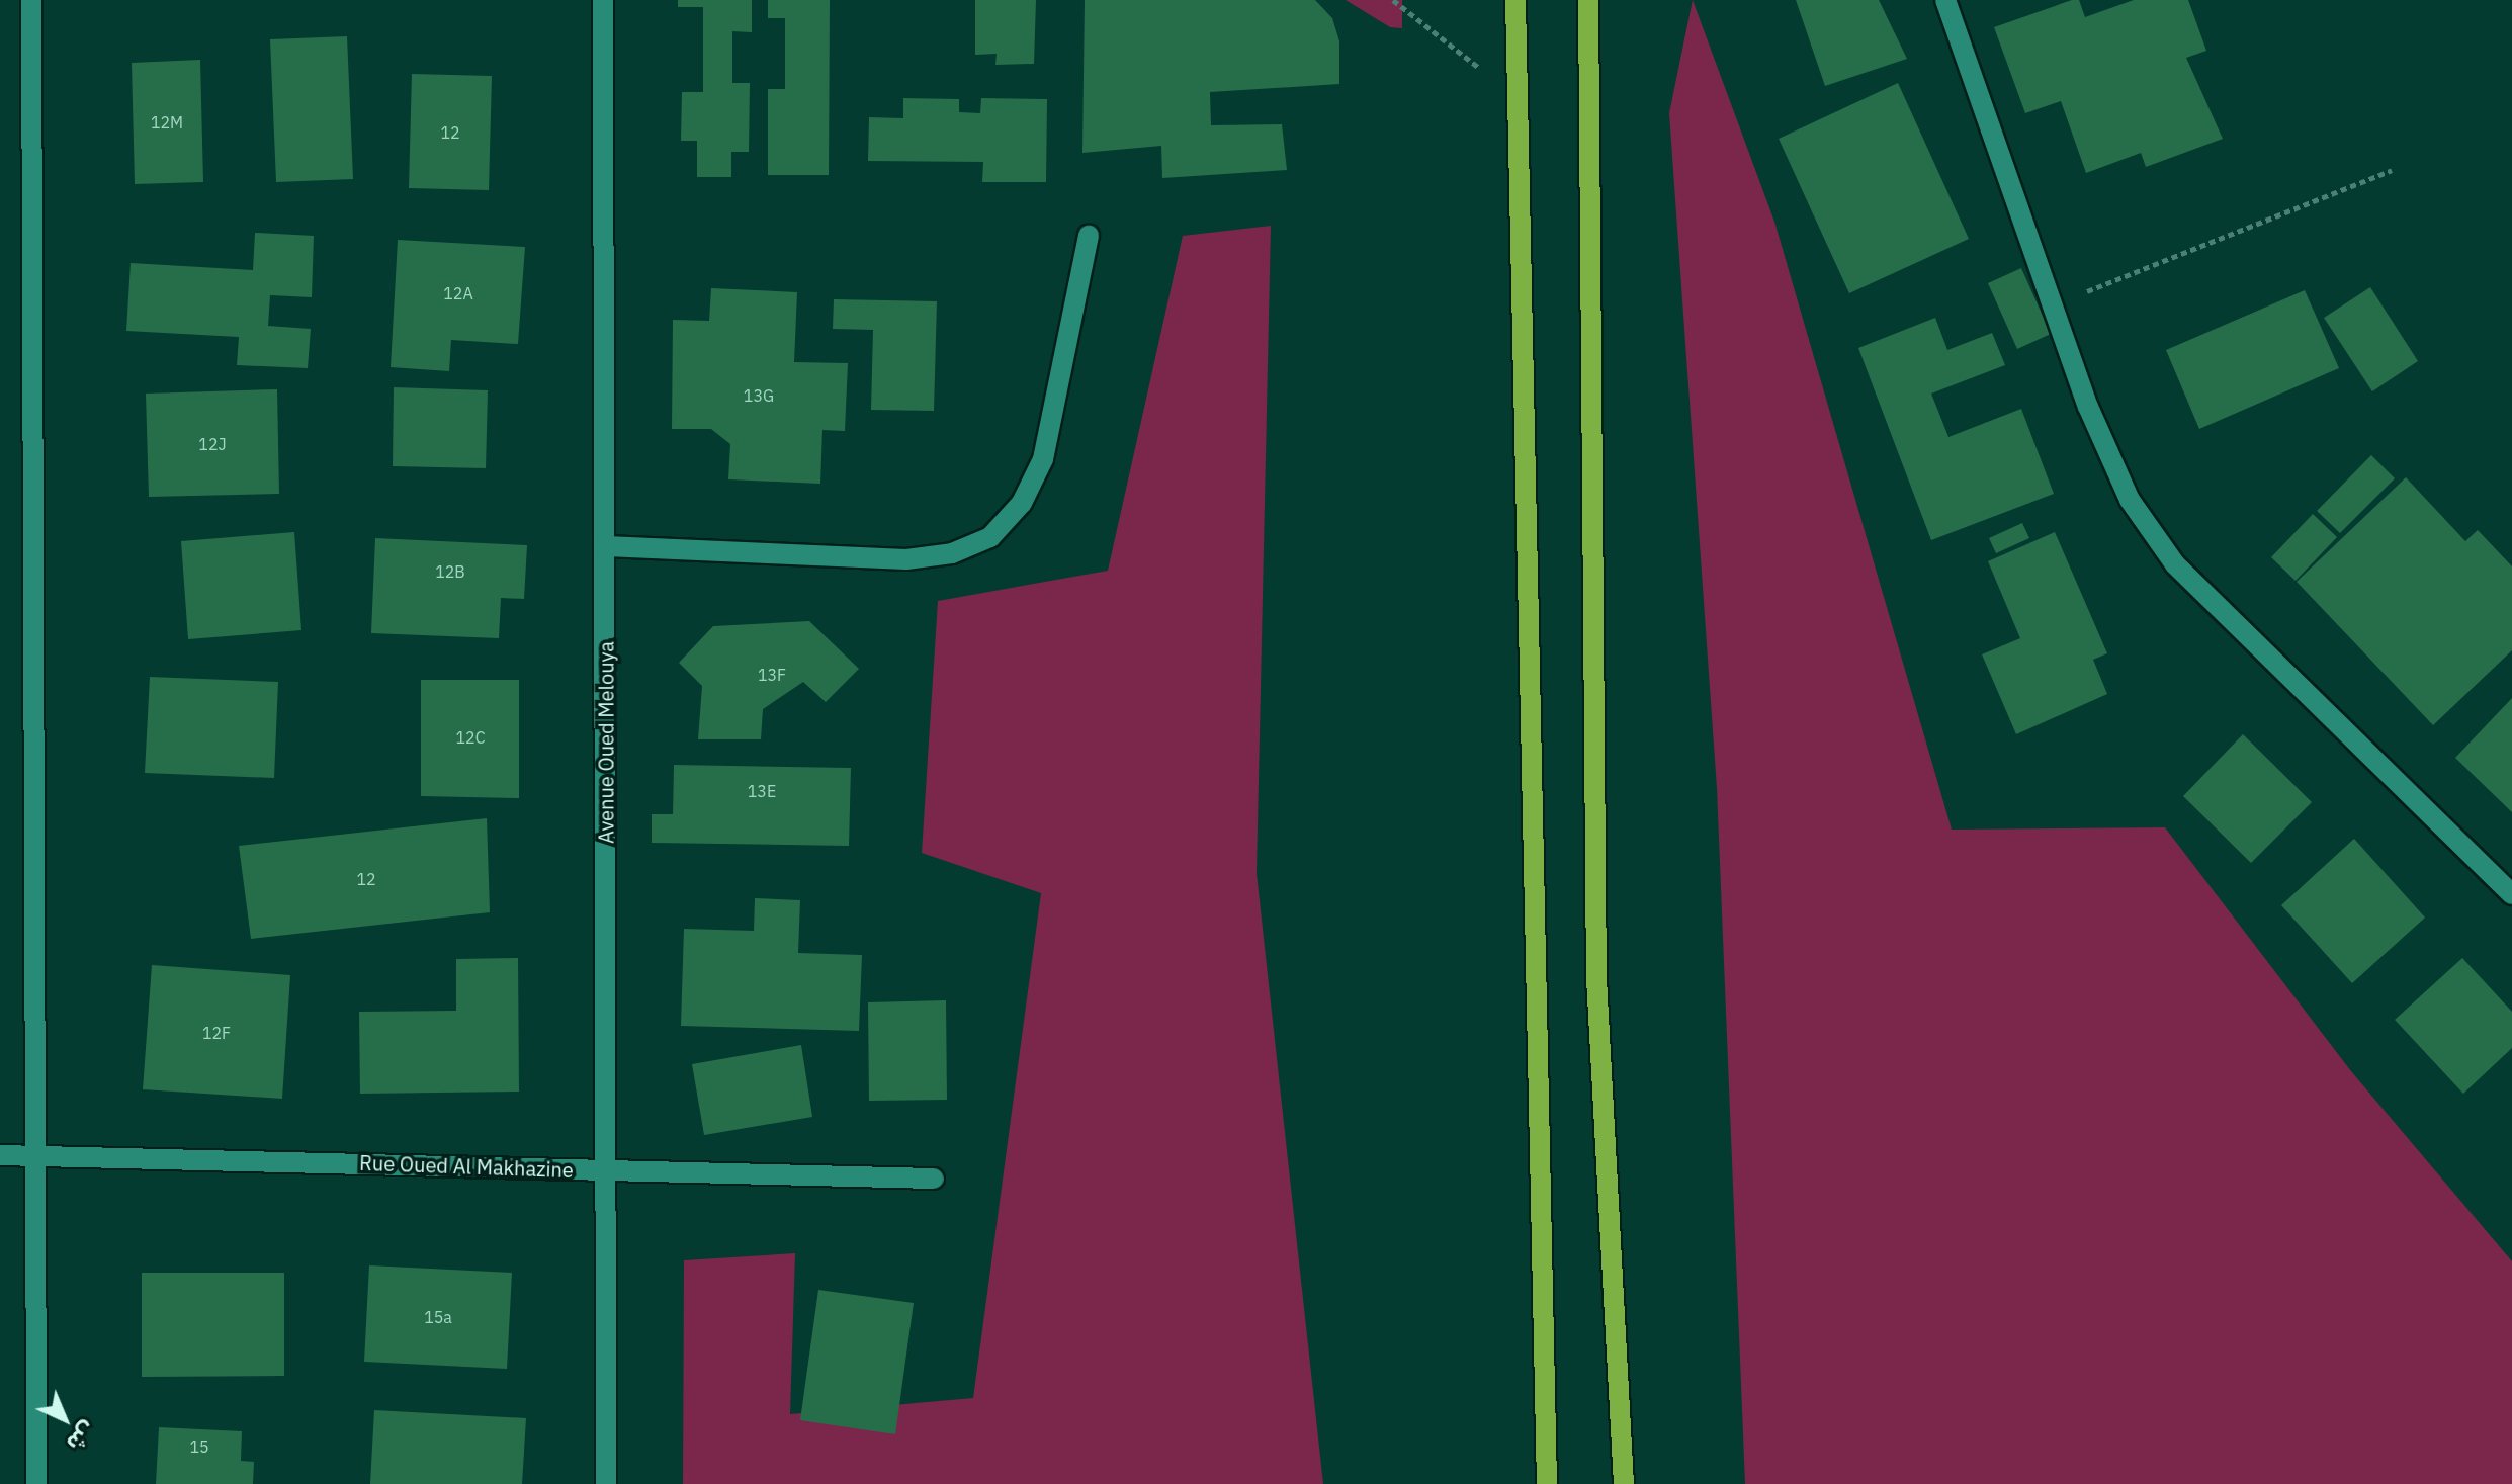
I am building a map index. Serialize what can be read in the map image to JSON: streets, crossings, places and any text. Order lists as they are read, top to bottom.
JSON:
{
  "streets": {
    "street": ["Avenue Oued Melouya", "Rue Oued Al Makhazine"]
  },
  "crossings": [
    ["Avenue Oued Melouya", "Rue Oued Al Makhazine"]
  ],
  "house_numbers": [
    "12M",
    "12",
    "12A",
    "13G",
    "12J",
    "12B",
    "13F",
    "12C",
    "13E",
    "12",
    "12F",
    "15a",
    "15"
  ],
  "north": "bottom right"
}
